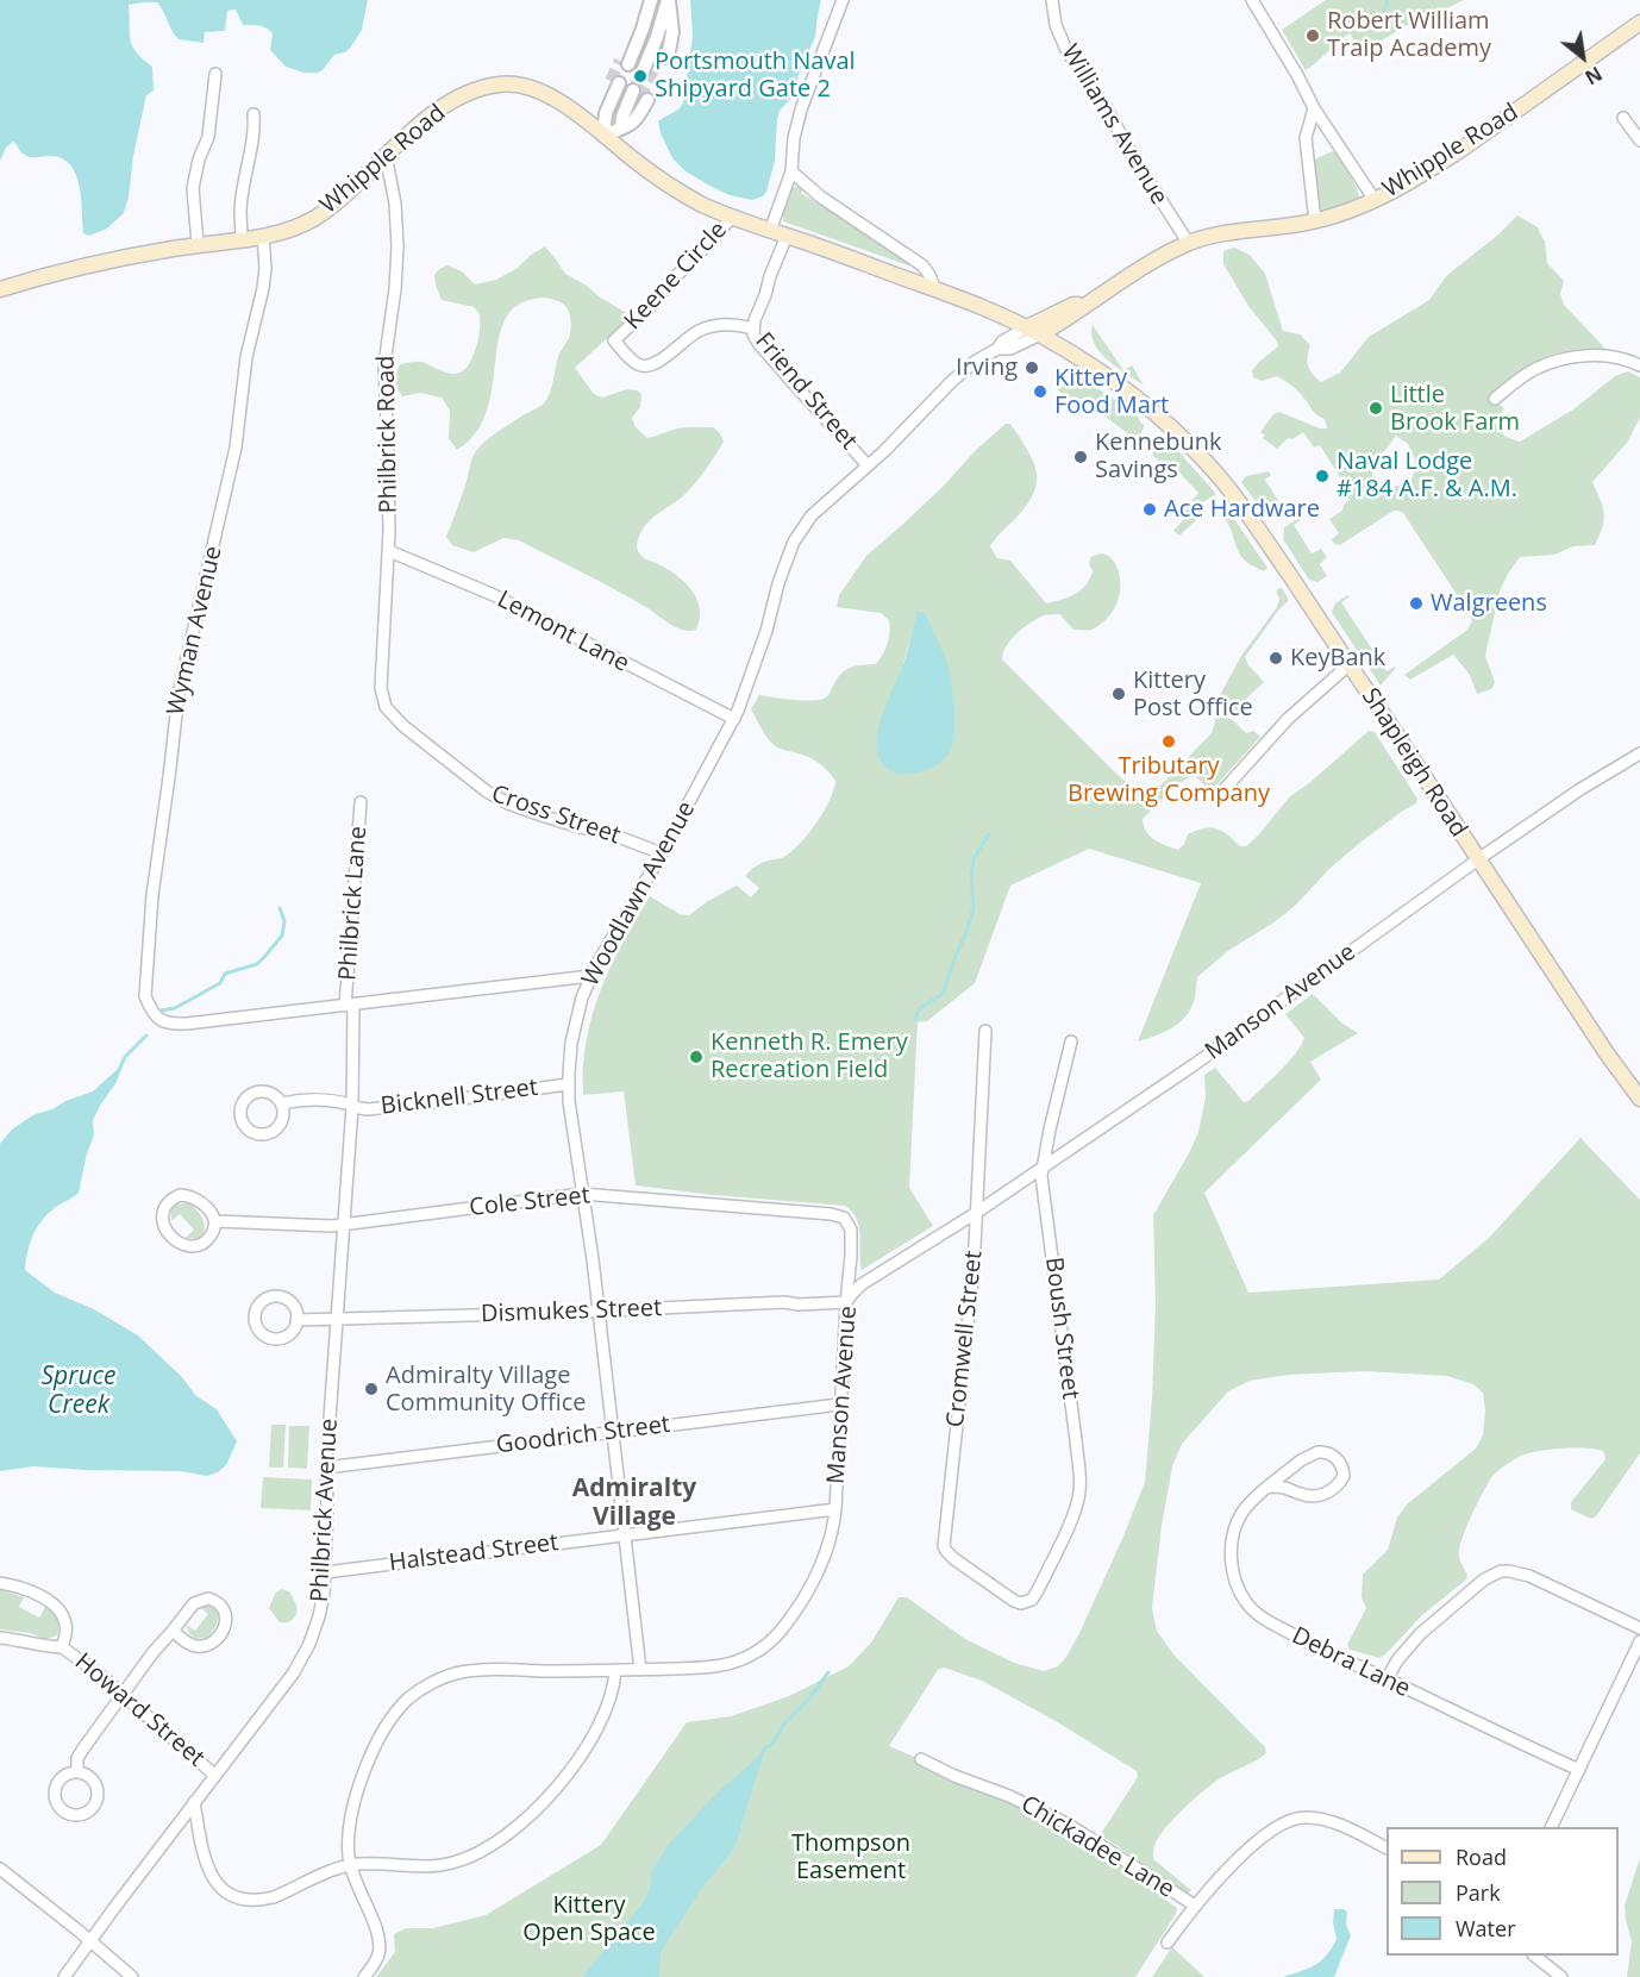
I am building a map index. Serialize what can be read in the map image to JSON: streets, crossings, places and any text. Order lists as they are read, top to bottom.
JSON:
{
  "streets": {
    "main road": ["Whipple Road", "Shapleigh Road"],
    "street": [
      "Williams Avenue",
      "Keene Circle",
      "Friend Street",
      "Philbrick Road",
      "Wyman Avenue",
      "Lemont Lane",
      "Cross Street",
      "Woodlawn Avenue",
      "Philbrick Lane",
      "Manson Avenue",
      "Bicknell Street",
      "Cole Street",
      "Dismukes Street",
      "Boush Street",
      "Cromwell Street",
      "Goodrich Street",
      "Philbrick Avenue",
      "Halstead Street",
      "Debra Lane",
      "Howard Street",
      "Chickadee Lane"
    ]
  },
  "crossings": [
    ["Williams Avenue", "Whipple Road"],
    ["Whipple Road", "Keene Circle"],
    ["Whipple Road", "Friend Street"],
    ["Whipple Road", "Philbrick Road"],
    ["Whipple Road", "Wyman Avenue"],
    ["Whipple Road", "Shapleigh Road"],
    ["Whipple Road", "Woodlawn Avenue"],
    ["Keene Circle", "Friend Street"],
    ["Friend Street", "Woodlawn Avenue"],
    ["Philbrick Road", "Lemont Lane"],
    ["Philbrick Road", "Cross Street"],
    ["Wyman Avenue", "Philbrick Lane"],
    ["Wyman Avenue", "Philbrick Avenue"],
    ["Lemont Lane", "Woodlawn Avenue"],
    ["Shapleigh Road", "Woodlawn Avenue"],
    ["Shapleigh Road", "Manson Avenue"],
    ["Cross Street", "Woodlawn Avenue"],
    ["Woodlawn Avenue", "Manson Avenue"],
    ["Woodlawn Avenue", "Bicknell Street"],
    ["Woodlawn Avenue", "Cole Street"],
    ["Woodlawn Avenue", "Dismukes Street"],
    ["Woodlawn Avenue", "Goodrich Street"],
    ["Woodlawn Avenue", "Halstead Street"],
    ["Philbrick Lane", "Philbrick Avenue"],
    ["Manson Avenue", "Cole Street"],
    ["Manson Avenue", "Dismukes Street"],
    ["Manson Avenue", "Boush Street"],
    ["Manson Avenue", "Cromwell Street"],
    ["Manson Avenue", "Goodrich Street"],
    ["Manson Avenue", "Halstead Street"],
    ["Bicknell Street", "Philbrick Avenue"],
    ["Cole Street", "Dismukes Street"],
    ["Cole Street", "Philbrick Avenue"],
    ["Dismukes Street", "Philbrick Avenue"],
    ["Boush Street", "Cromwell Street"],
    ["Goodrich Street", "Philbrick Avenue"],
    ["Philbrick Avenue", "Halstead Street"],
    ["Philbrick Avenue", "Howard Street"]
  ],
  "districts": ["Admiralty Village"],
  "water": ["Spruce Creek"],
  "parks": ["Thompson Easement", "Kittery Open Space"],
  "places": [
    "Robert William Traip Academy",
    "Portsmouth Naval Shipyard Gate 2",
    "Irving",
    "Kittery Food Mart",
    "Little Brook Farm",
    "Kennebunk Savings",
    "Naval Lodge #184 A.F. & A.M.",
    "Ace Hardware",
    "Walgreens",
    "KeyBank",
    "Kittery Post Office",
    "Tributary Brewing Company",
    "Kenneth R. Emery Recreation Field",
    "Admiralty Village Community Office"
  ],
  "legend": ["Road", "Park", "Water"],
  "north": "bottom right"
}
